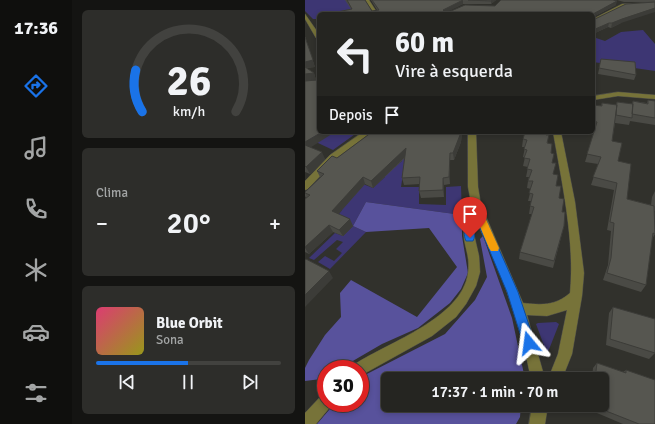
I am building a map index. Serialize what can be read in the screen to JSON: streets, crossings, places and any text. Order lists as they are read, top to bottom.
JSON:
{
  "page": {
    "tabs": "17:36",
    "turn": ["60 m", "Vire à esquerda"],
    "then": "Depois",
    "tile": "Clima",
    "heat": ["−", "20°", "+"],
    "song": ["Blue Orbit", "Sona"],
    "limit": "30",
    "trip": "17:37 · 1 min · 70 m",
    "gauge": ["26", "km/h"]
  }
}
